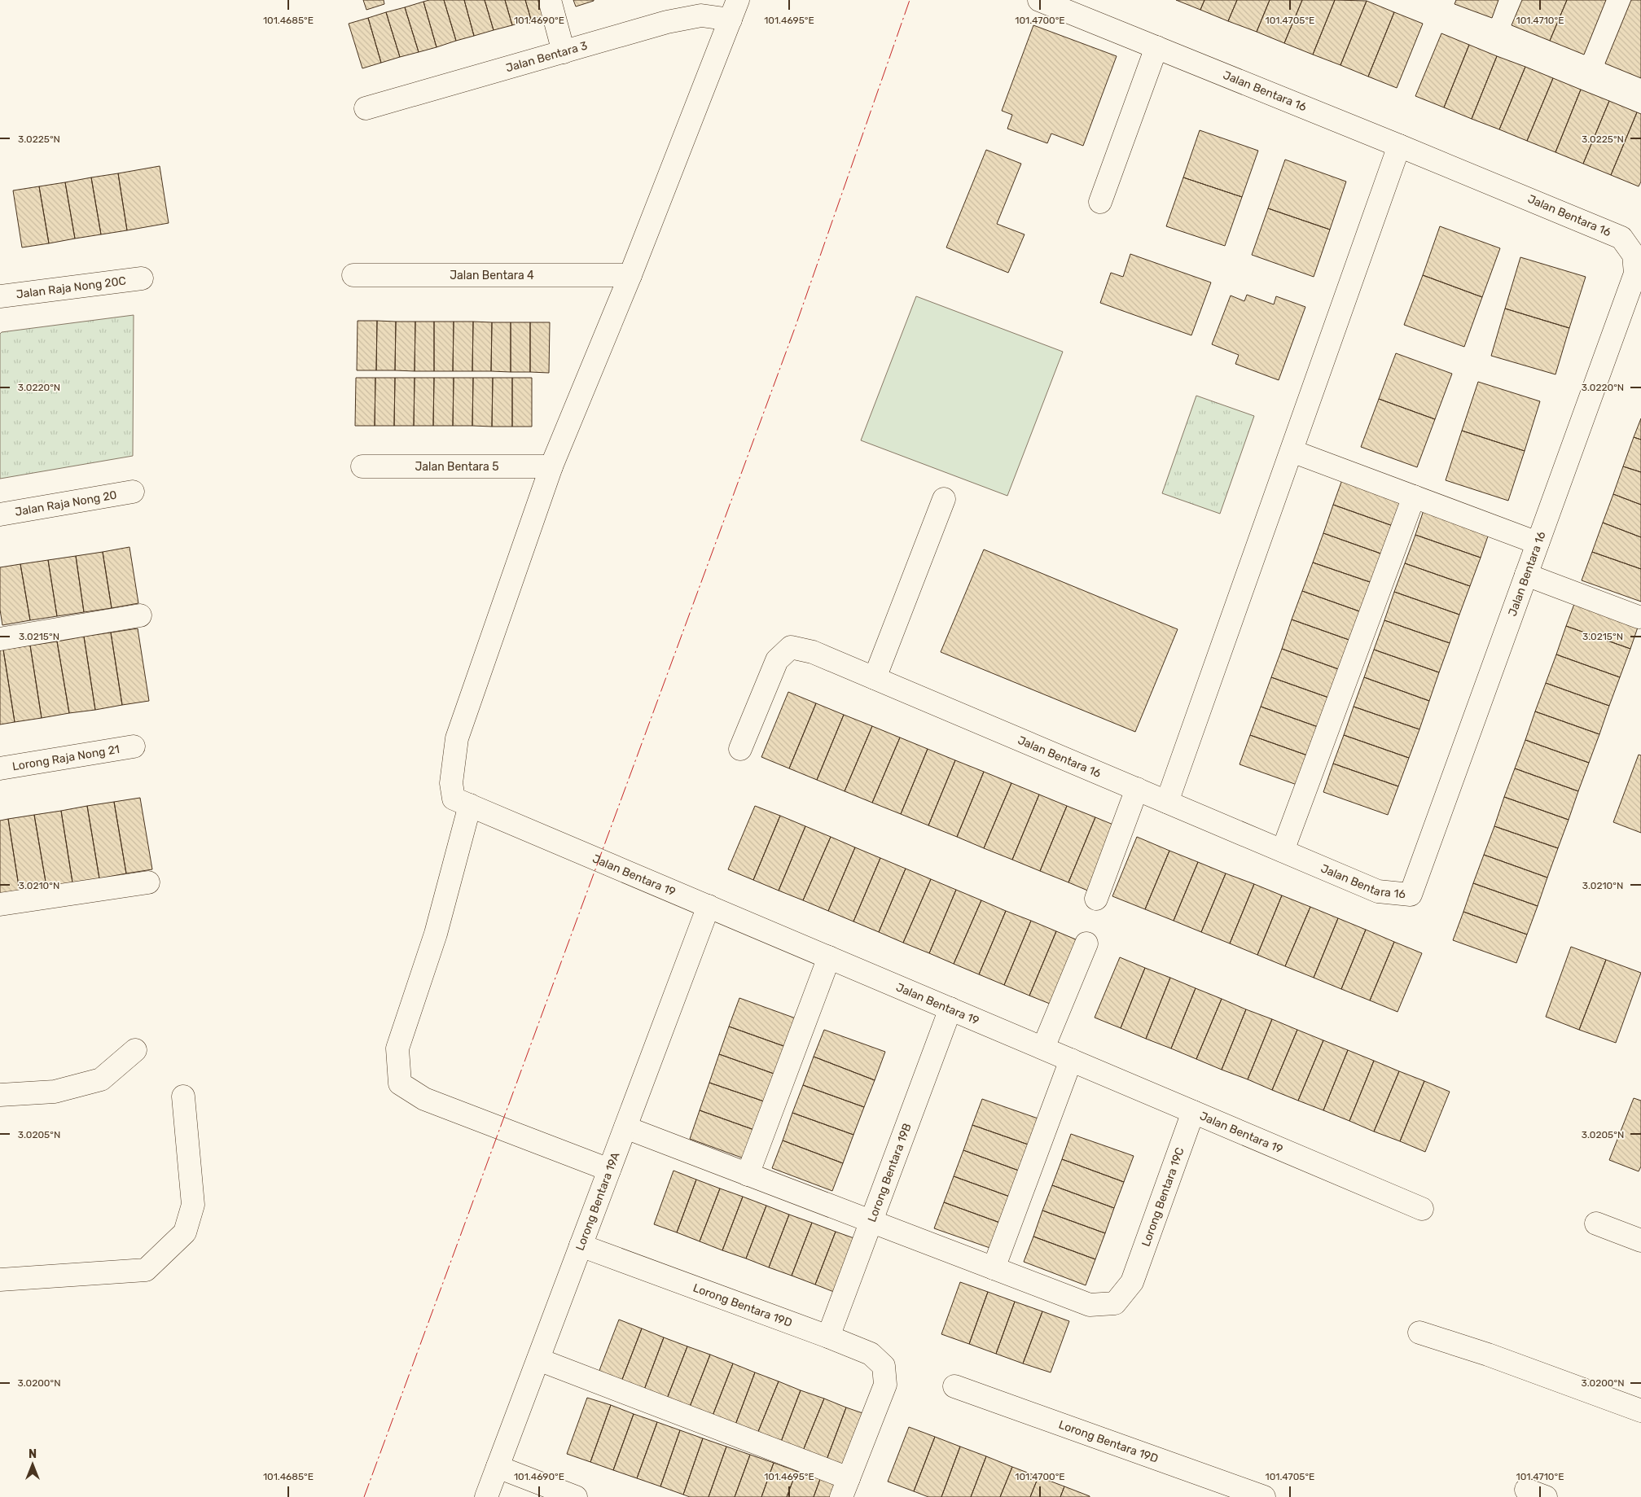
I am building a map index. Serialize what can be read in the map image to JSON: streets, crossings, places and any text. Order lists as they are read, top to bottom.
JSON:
{
  "streets": {
    "street": [
      "Jalan Bentara 3",
      "Jalan Bentara 16",
      "Jalan Bentara 4",
      "Jalan Raja Nong 20C",
      "Jalan Bentara 5",
      "Jalan Raja Nong 20",
      "Lorong Raja Nong 21",
      "Jalan Bentara 19",
      "Lorong Bentara 19B",
      "Lorong Bentara 19C",
      "Lorong Bentara 19A",
      "Lorong Bentara 19D"
    ]
  },
  "crossings": [
    ["Jalan Bentara 19", "Lorong Bentara 19B"],
    ["Jalan Bentara 19", "Lorong Bentara 19C"],
    ["Jalan Bentara 19", "Lorong Bentara 19A"],
    ["Lorong Bentara 19B", "Lorong Bentara 19C"],
    ["Lorong Bentara 19B", "Lorong Bentara 19D"],
    ["Lorong Bentara 19C", "Lorong Bentara 19A"],
    ["Lorong Bentara 19A", "Lorong Bentara 19D"]
  ],
  "north": "top",
  "coordinates": [
    "101.4685°E",
    "101.4690°E",
    "101.4695°E",
    "101.4700°E",
    "101.4705°E",
    "101.4710°E",
    "3.0225°N",
    "3.0220°N",
    "3.0215°N",
    "3.0210°N",
    "3.0205°N",
    "3.0200°N"
  ]
}
